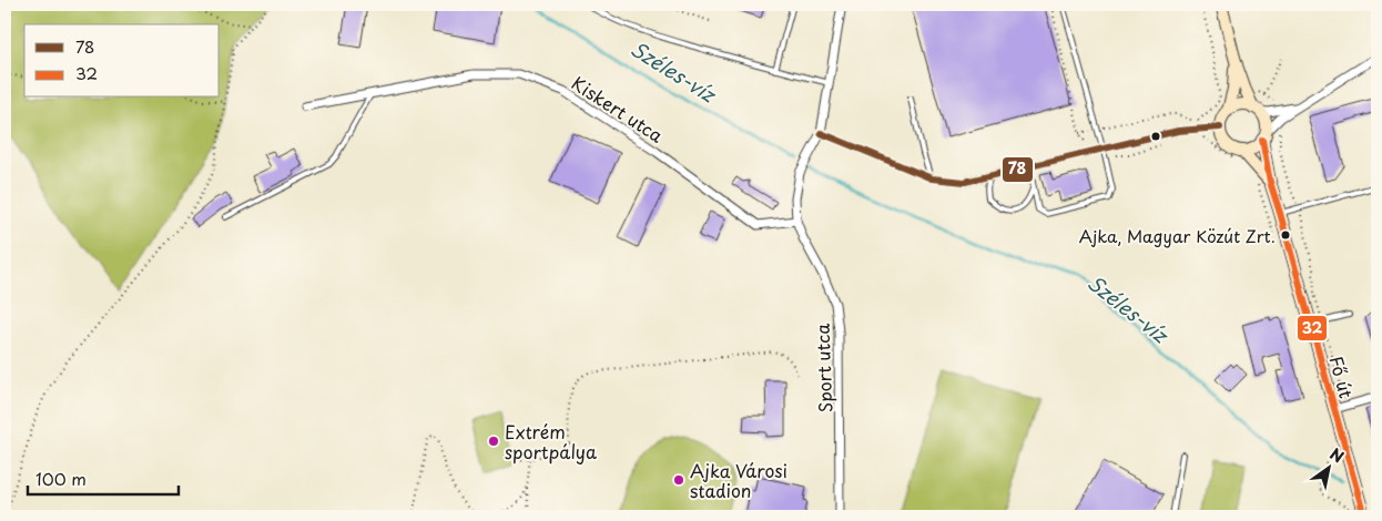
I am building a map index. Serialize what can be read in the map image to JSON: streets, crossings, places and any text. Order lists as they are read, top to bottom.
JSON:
{
  "streets": {
    "main road": ["Fő út"],
    "street": ["Kiskert utca", "Sport utca"]
  },
  "crossings": [
    ["Kiskert utca", "Sport utca"]
  ],
  "water": ["Széles-víz"],
  "places": ["Ajka, Magyar Közút Zrt.", "Extrém sportpálya", "Ajka Városi stadion"],
  "lines": ["transit line 78", "transit line 32"],
  "legend": ["78", "32"],
  "scale_bar": "100 m",
  "north": "top right"
}
